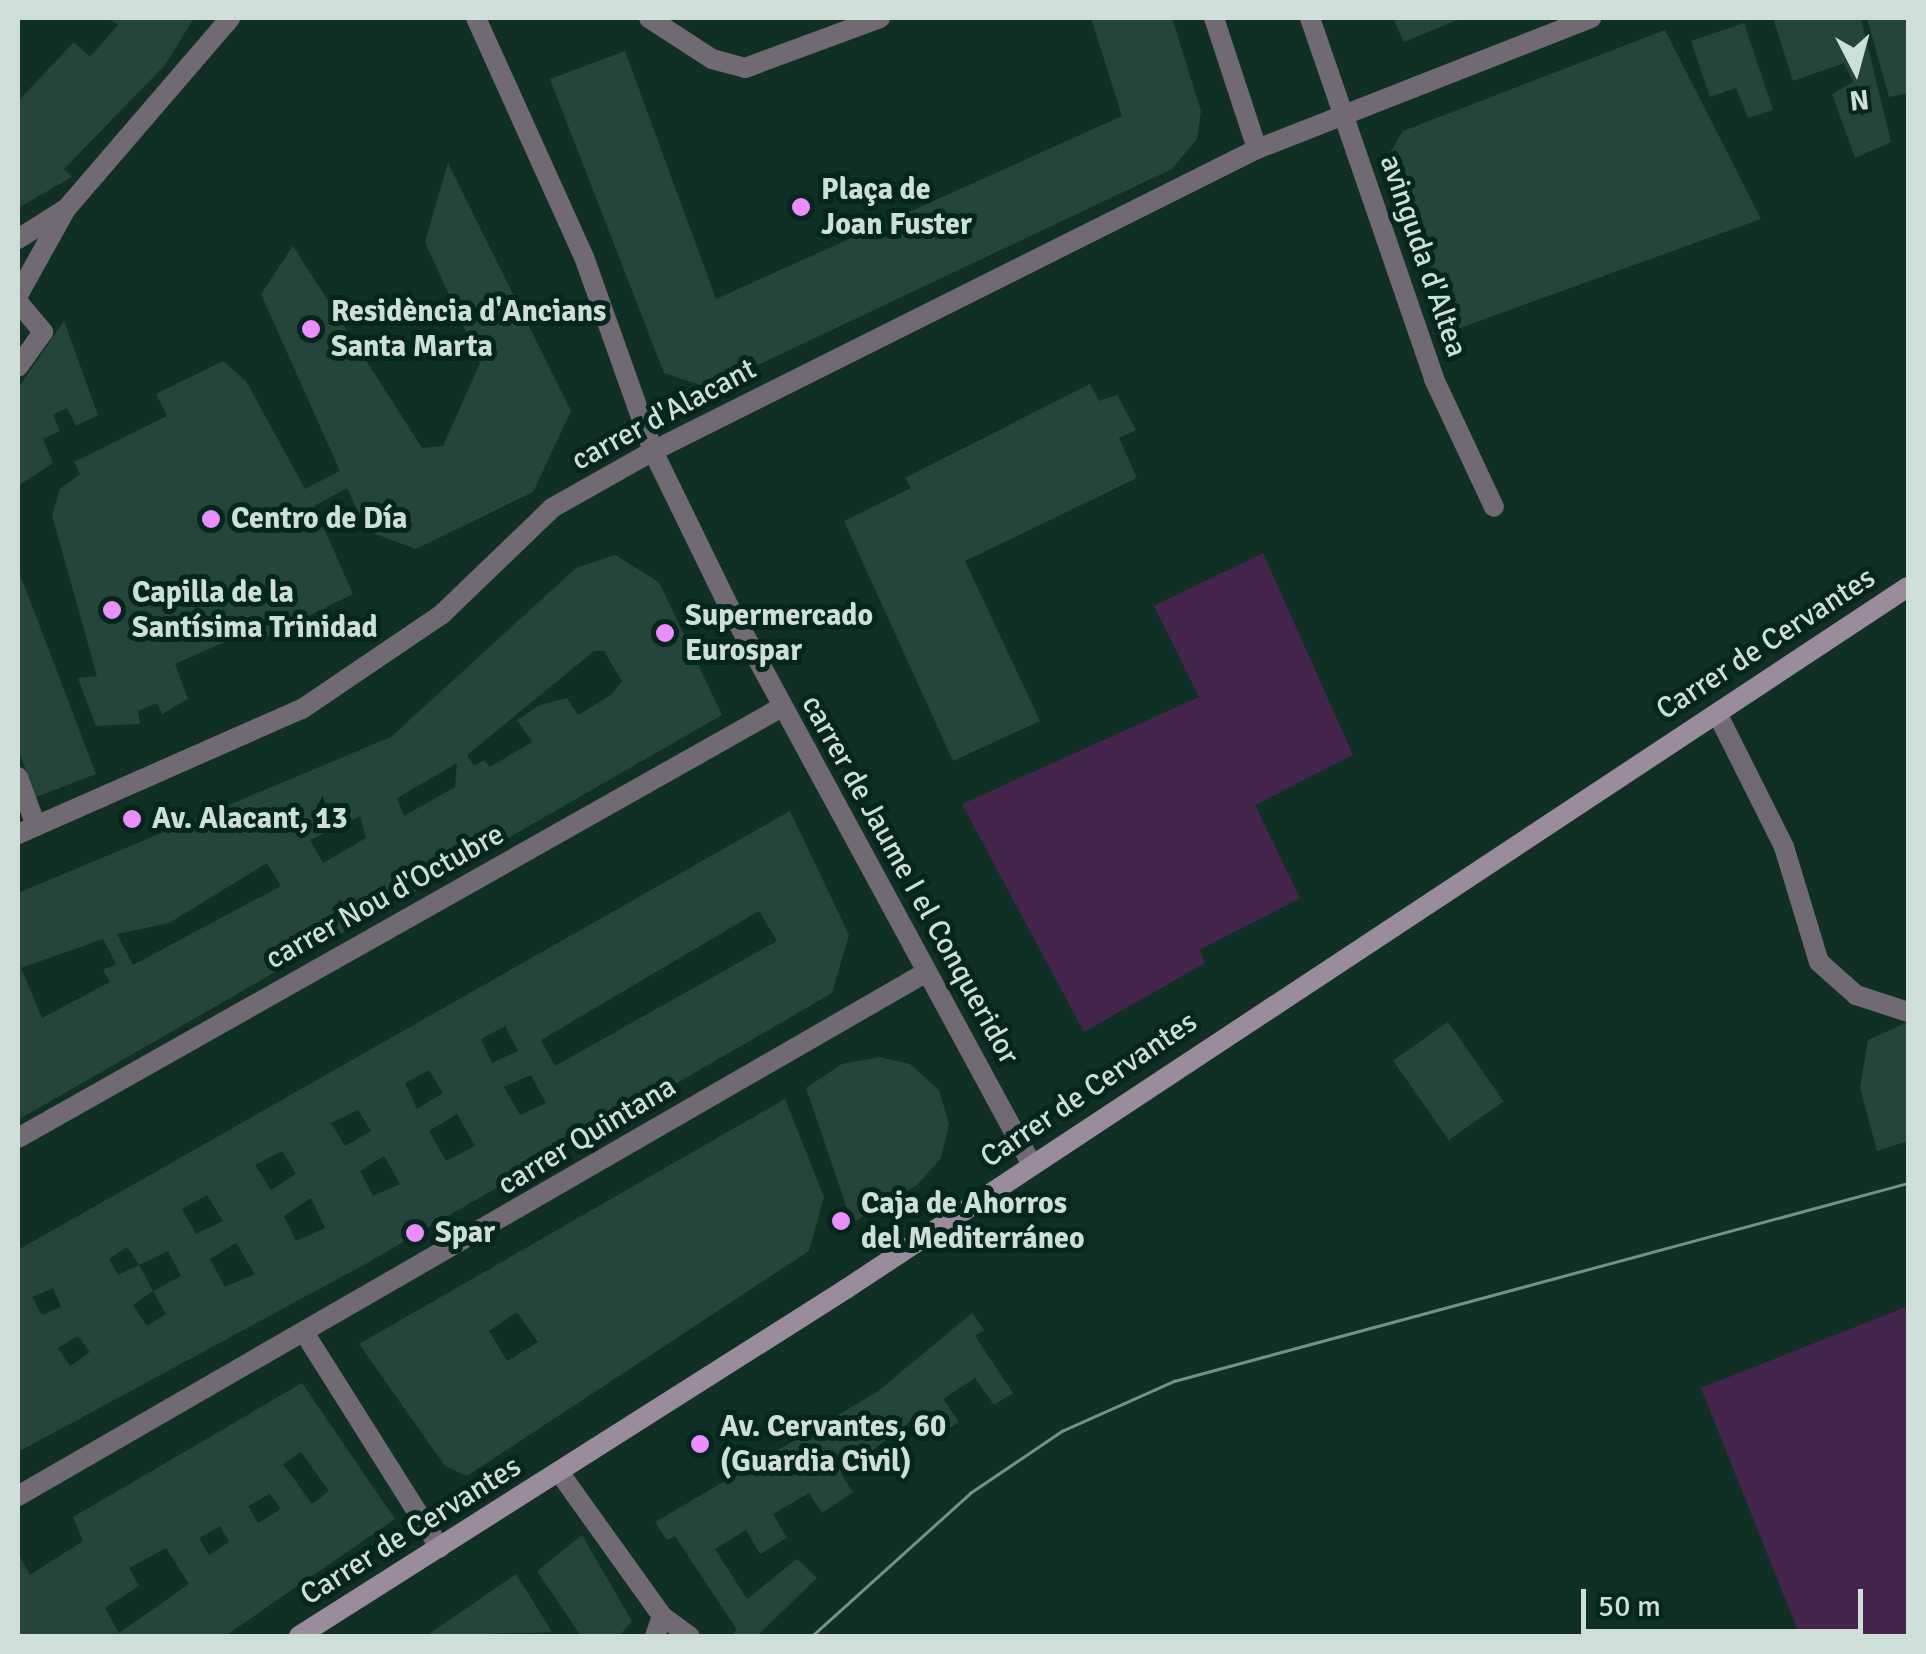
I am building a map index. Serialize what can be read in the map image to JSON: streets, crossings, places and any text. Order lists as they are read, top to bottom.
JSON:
{
  "streets": {
    "main road": ["Carrer de Cervantes"],
    "street": [
      "avinguda d'Altea",
      "carrer d'Alacant",
      "carrer de Jaume I el Conqueridor",
      "carrer Nou d'Octubre",
      "carrer Quintana"
    ]
  },
  "crossings": [
    ["avinguda d'Altea", "carrer d'Alacant"],
    ["carrer d'Alacant", "carrer de Jaume I el Conqueridor"],
    ["Carrer de Cervantes", "carrer de Jaume I el Conqueridor"],
    ["carrer de Jaume I el Conqueridor", "carrer Nou d'Octubre"],
    ["carrer de Jaume I el Conqueridor", "carrer Quintana"]
  ],
  "places": [
    "Plaça de Joan Fuster",
    "Residència d'Ancians Santa Marta",
    "Centro de Día",
    "Capilla de la Santísima Trinidad",
    "Supermercado Eurospar",
    "Av. Alacant, 13",
    "Caja de Ahorros del Mediterráneo",
    "Spar",
    "Av. Cervantes, 60 (Guardia Civil)"
  ],
  "scale_bar": "50 m",
  "north": "bottom"
}
